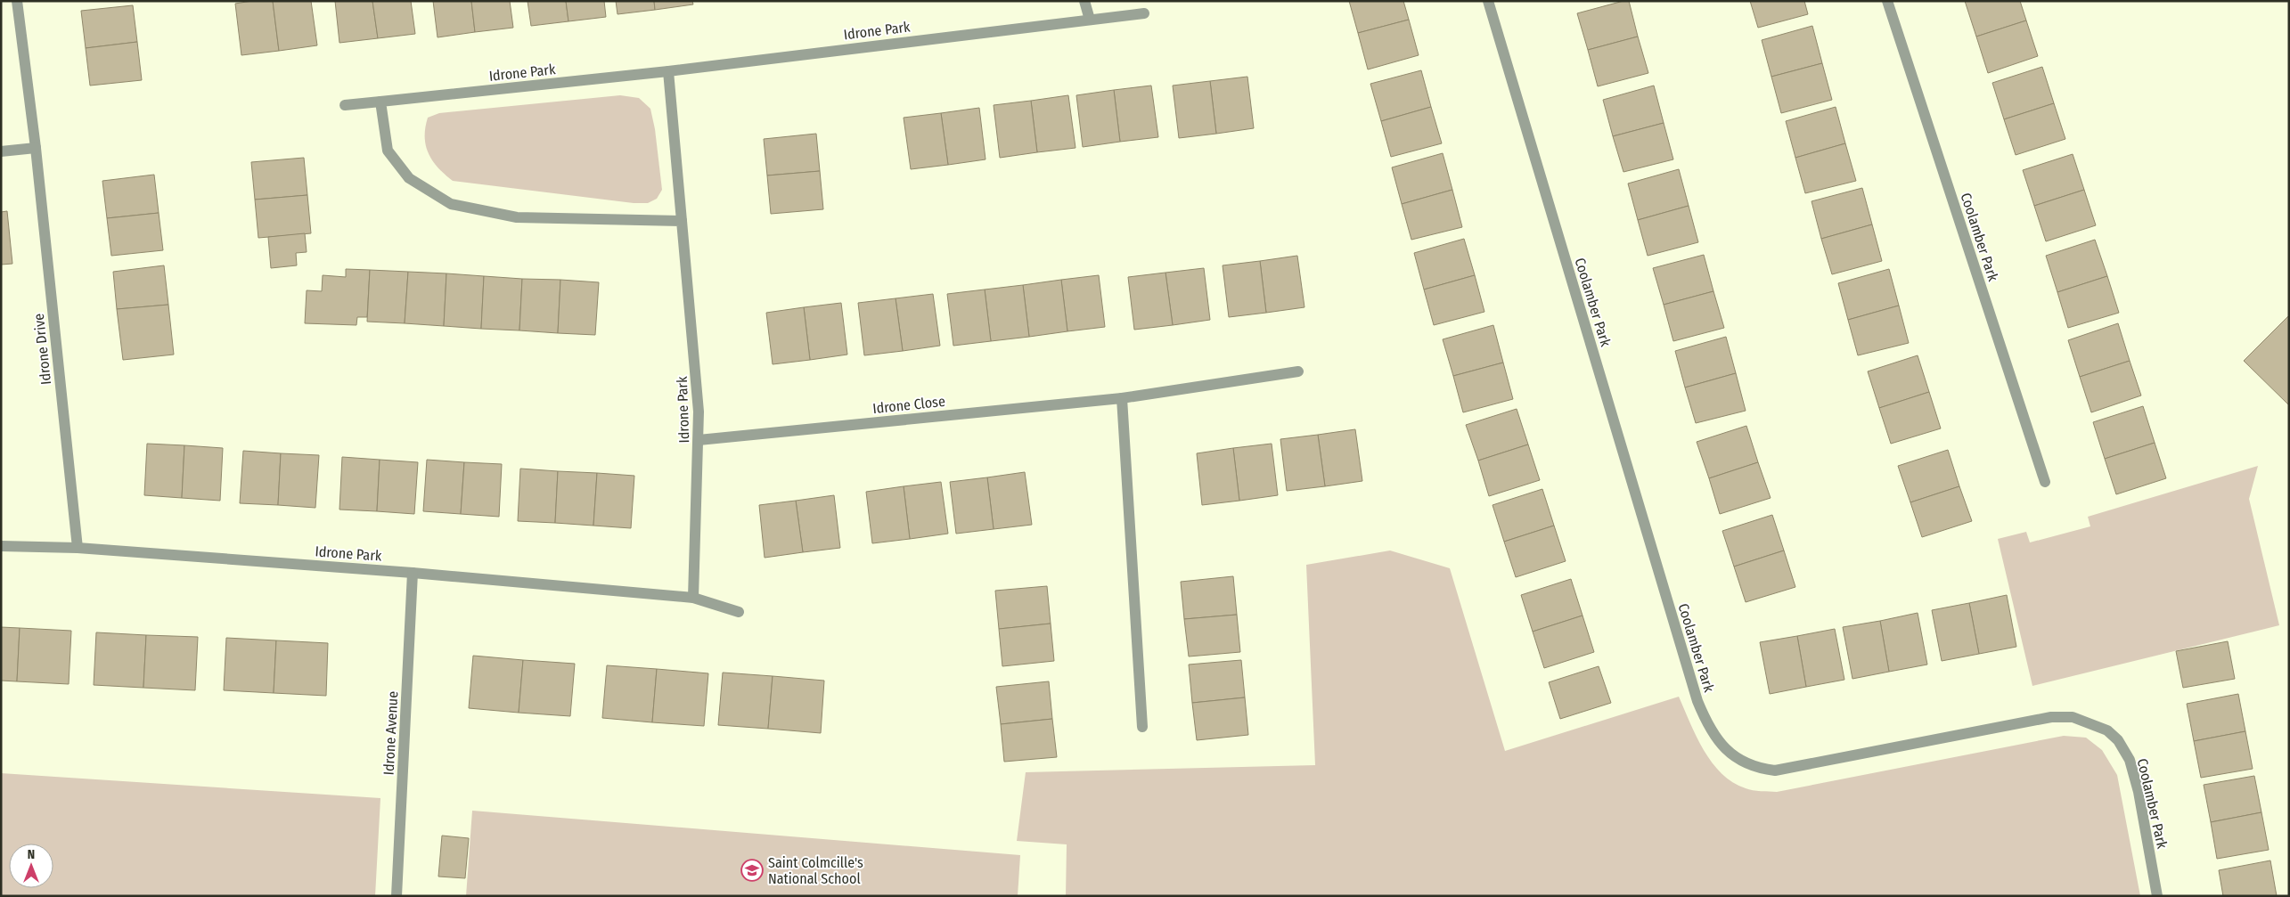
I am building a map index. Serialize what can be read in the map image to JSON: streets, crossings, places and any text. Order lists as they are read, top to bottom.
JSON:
{
  "streets": {
    "street": [
      "Idrone Park",
      "Coolamber Park",
      "Idrone Drive",
      "Idrone Close",
      "Idrone Avenue"
    ]
  },
  "crossings": [
    ["Idrone Park", "Idrone Drive"],
    ["Idrone Park", "Idrone Close"],
    ["Idrone Park", "Idrone Avenue"]
  ],
  "places": {
    "school or university": ["Saint Colmcille's National School"]
  },
  "north": "top"
}
